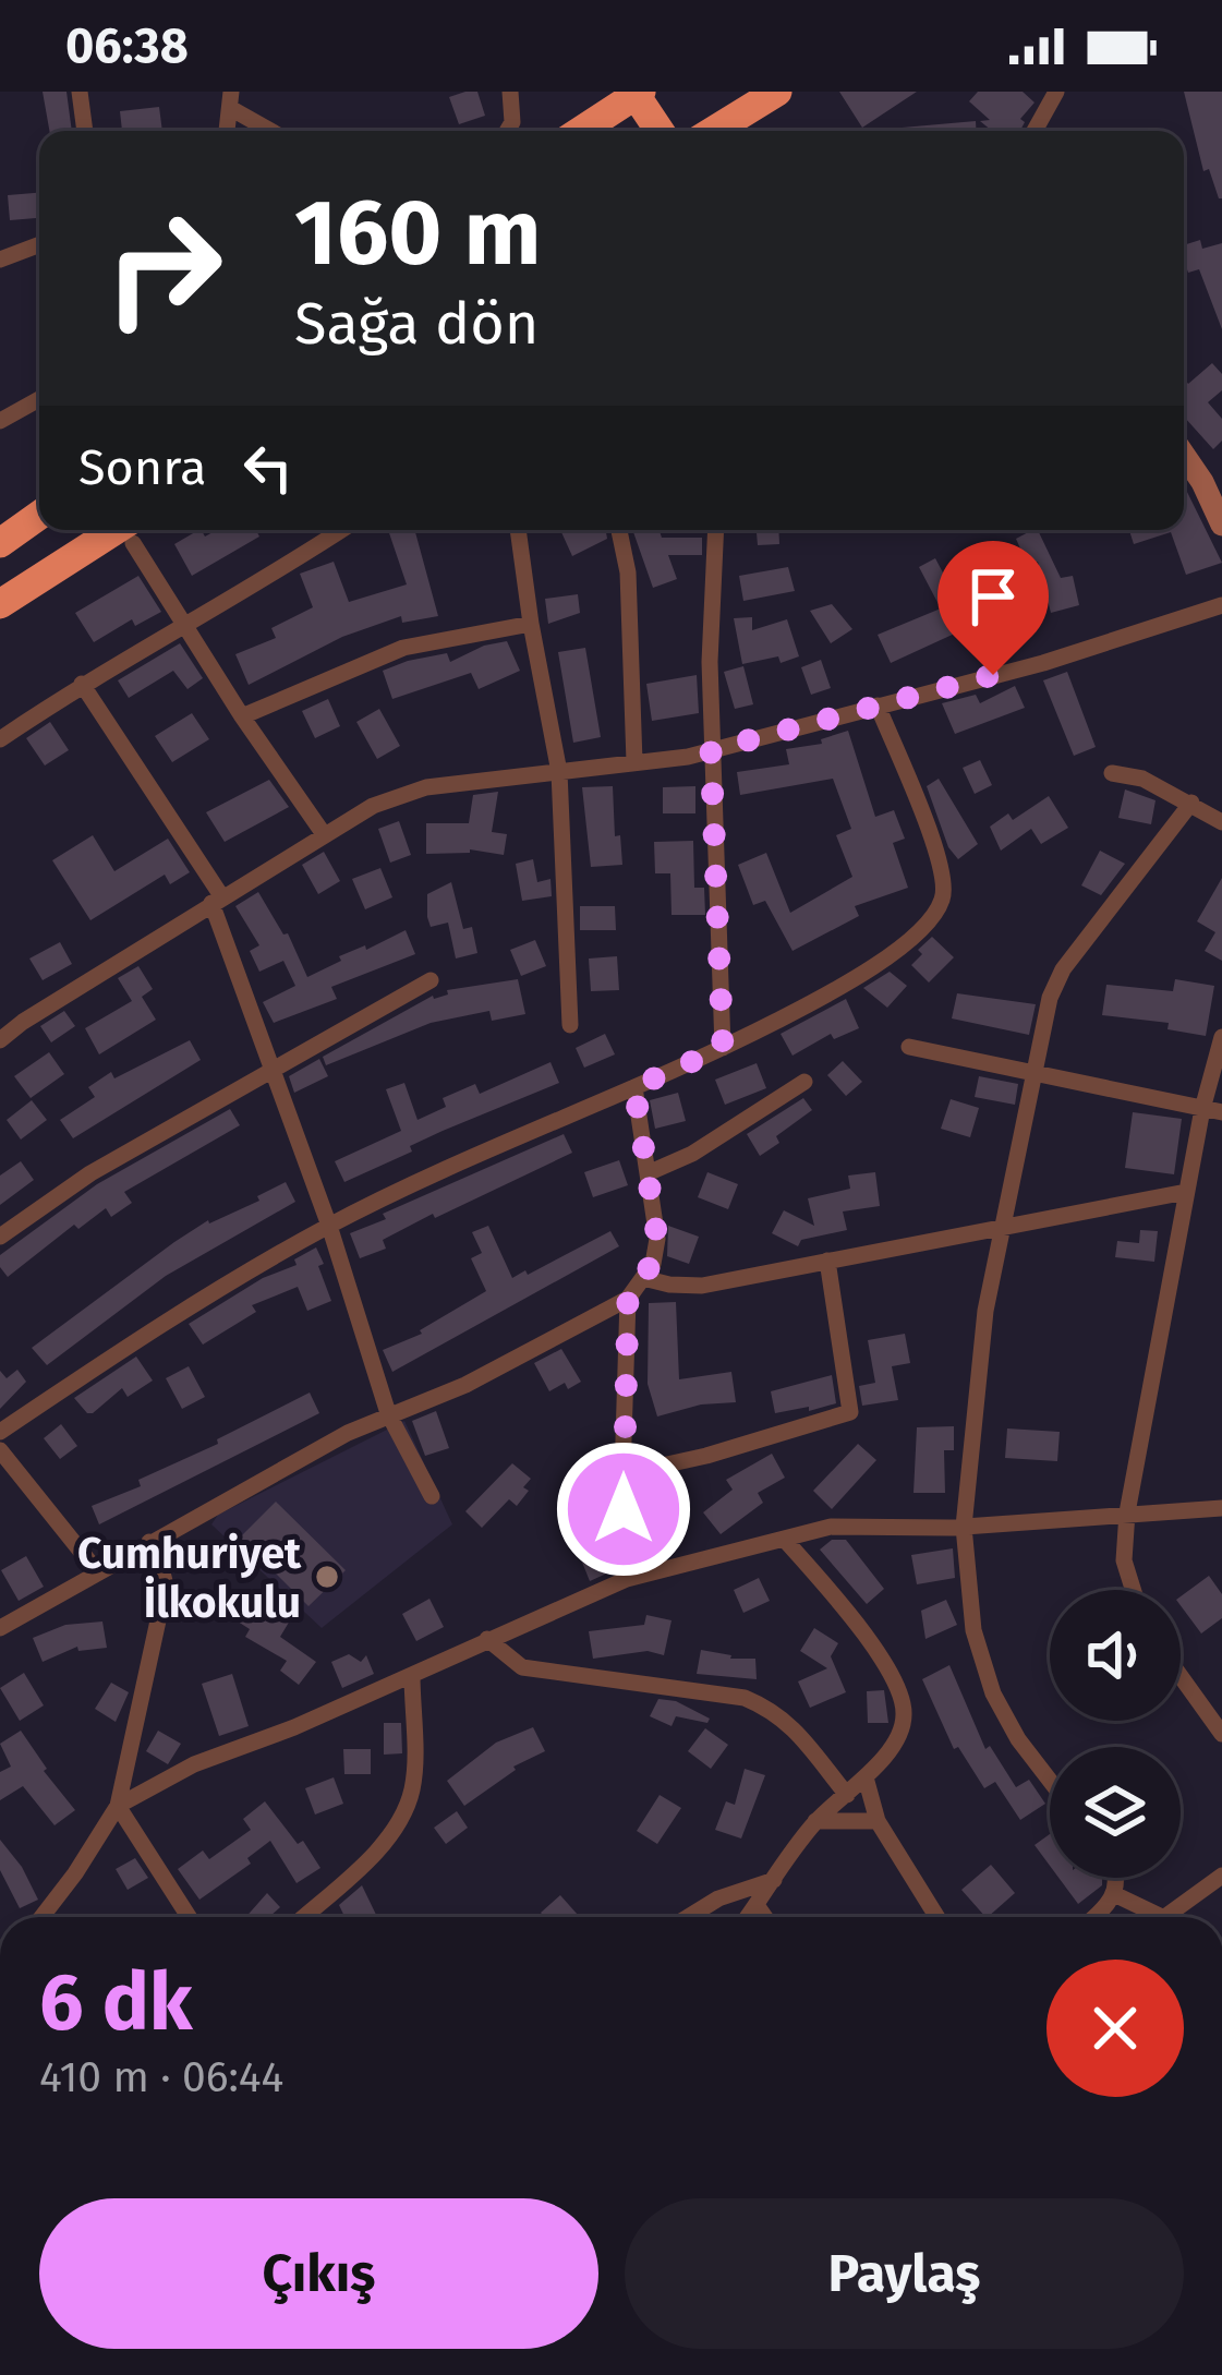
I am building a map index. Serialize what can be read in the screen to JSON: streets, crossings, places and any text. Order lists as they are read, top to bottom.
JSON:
{
  "places": ["Cumhuriyet İlkokulu"],
  "page": {
    "status": "06:38",
    "turn": ["160 m", "Sağa dön"],
    "then": "Sonra",
    "heading": ["6 dk", "410 m · 06:44"],
    "buttons": ["Çıkış", "Paylaş"]
  }
}
